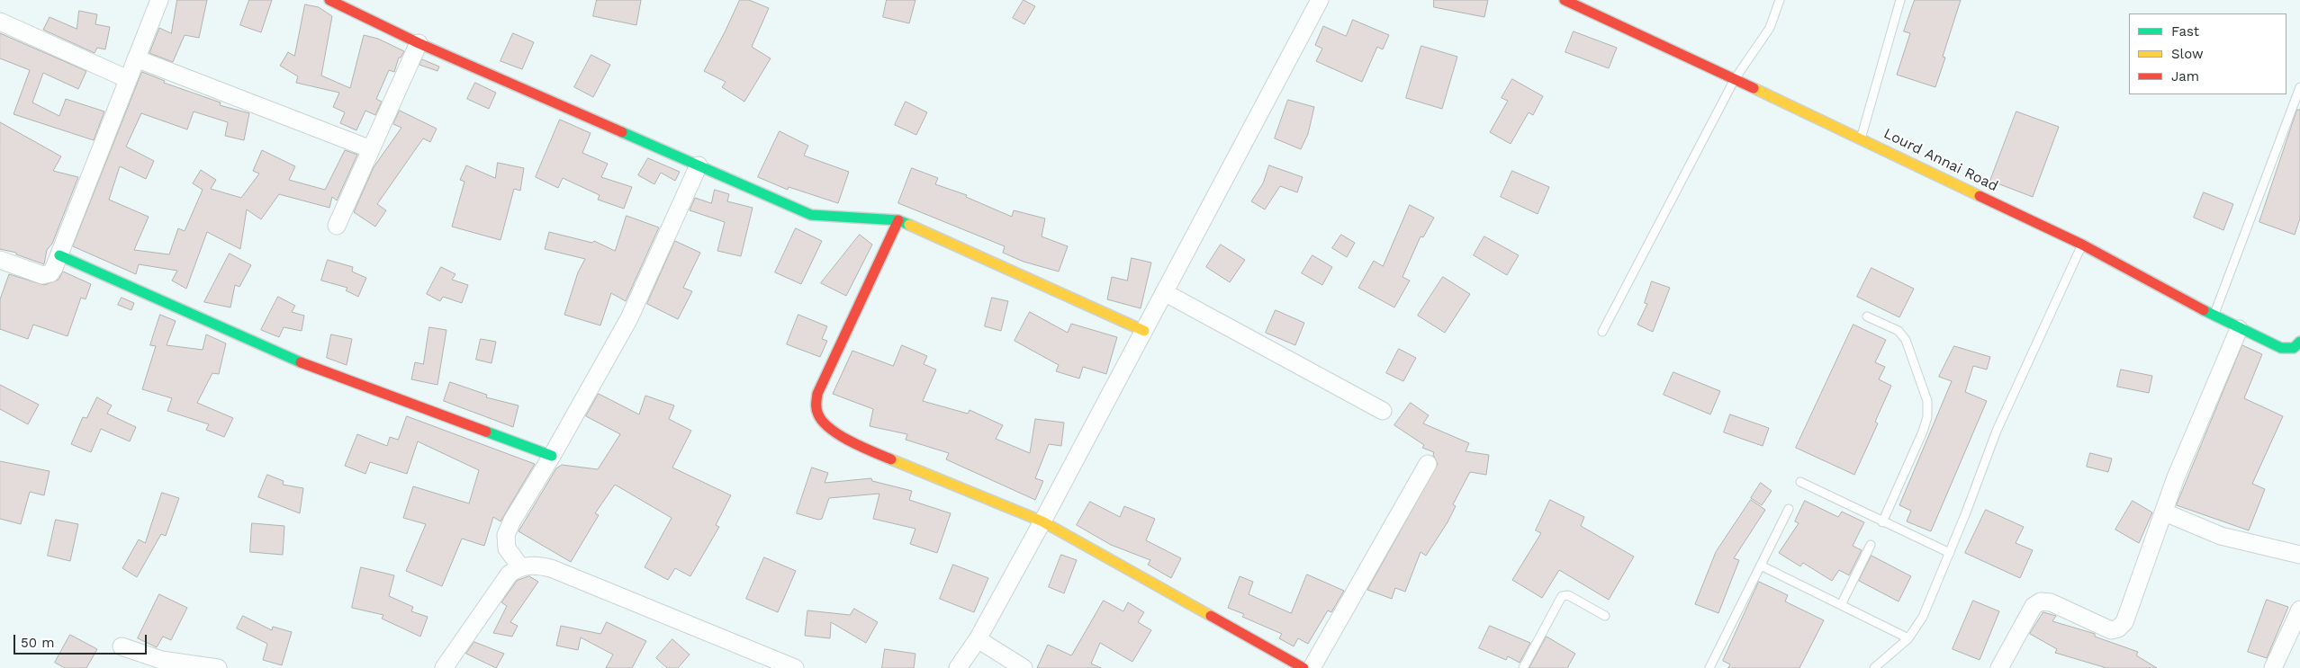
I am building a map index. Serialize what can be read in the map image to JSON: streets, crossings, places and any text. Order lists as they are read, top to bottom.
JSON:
{
  "streets": {
    "street": ["Lourd Annai Road"]
  },
  "legend": ["Fast", "Slow", "Jam"],
  "scale_bar": "50 m"
}
